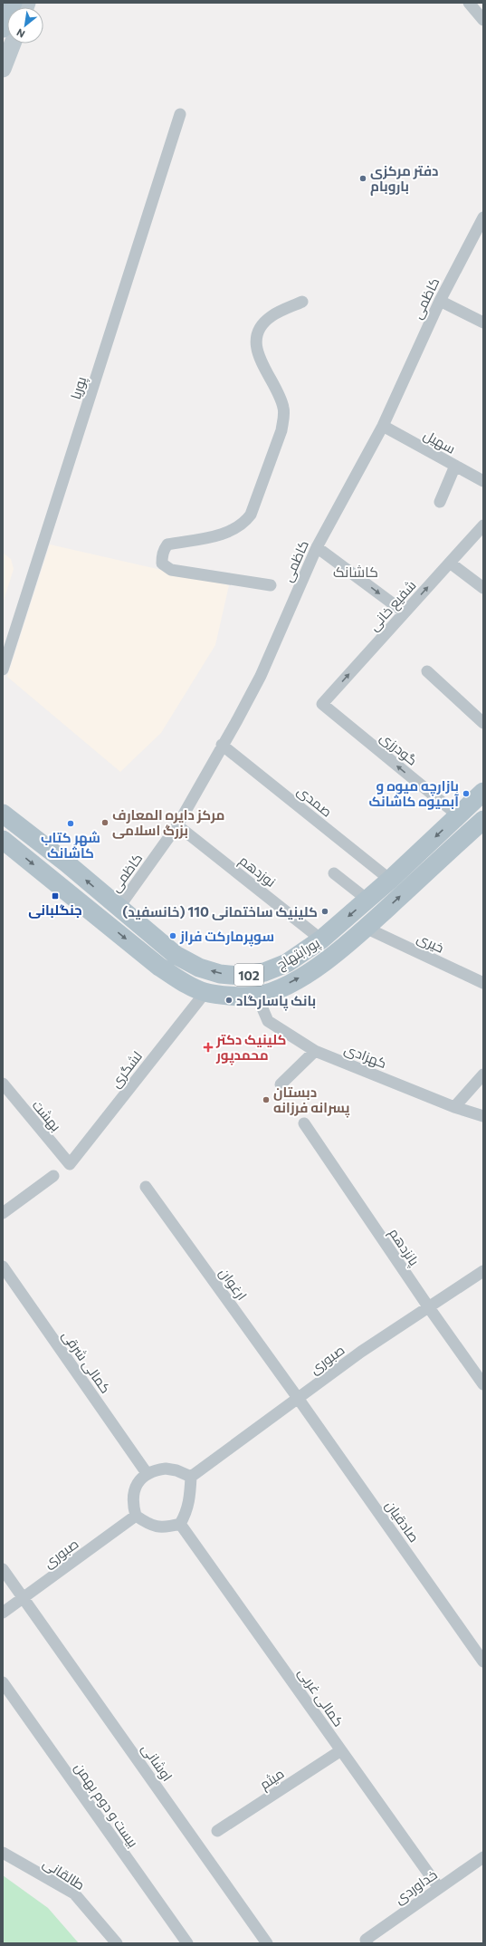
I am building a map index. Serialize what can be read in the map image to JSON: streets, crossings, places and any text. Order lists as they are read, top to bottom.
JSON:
{
  "streets": {
    "main road": ["پورابتهاج", "102"],
    "street": [
      "کاظمی",
      "پوریا",
      "سهیل",
      "شفیع خانی",
      "گودرزی",
      "صمدی",
      "نوزدهم",
      "خیری",
      "کهزادی",
      "لشگری",
      "بهشت",
      "پانزدهم",
      "ارغوان",
      "صبوری",
      "کمالی شرقی",
      "صادقیان",
      "کمالی غربی",
      "اوشانی",
      "میثم",
      "بیست و دوم بهمن",
      "طالقانی",
      "خداوردی"
    ]
  },
  "crossings": [
    ["کاظمی", "سهیل"],
    ["کاظمی", "صمدی"],
    ["کاظمی", "نوزدهم"],
    ["کاظمی", "پورابتهاج"],
    ["شفیع خانی", "گودرزی"],
    ["گودرزی", "پورابتهاج"],
    ["صمدی", "پورابتهاج"],
    ["نوزدهم", "پورابتهاج"],
    ["خیری", "پورابتهاج"],
    ["پورابتهاج", "کهزادی"],
    ["پورابتهاج", "لشگری"],
    ["لشگری", "بهشت"],
    ["پانزدهم", "صبوری"],
    ["ارغوان", "صبوری"],
    ["ارغوان", "صادقیان"],
    ["صبوری", "کمالی شرقی"],
    ["صبوری", "صادقیان"],
    ["صبوری", "کمالی غربی"],
    ["صبوری", "اوشانی"],
    ["کمالی شرقی", "کمالی غربی"],
    ["کمالی غربی", "میثم"],
    ["کمالی غربی", "خداوردی"]
  ],
  "one_way": ["شفیع خانی"],
  "districts": ["کاشانک"],
  "places": {
    "other": [
      "دفتر مرکزی باروبام",
      "بازارچه میوه و آبمیوه کاشانک",
      "مرکز دایره المعارف بزرگ اسلامی",
      "شهر کتاب کاشانک",
      "کلینیک ساختمانی 110 (خانسفید)",
      "سوپرمارکت فراز",
      "بانک پاسارگاد",
      "دبستان پسرانه فرزانه"
    ],
    "transit": ["جنگلبانی"],
    "health": ["کلینیک دکتر محمدپور"]
  },
  "north": "bottom left"
}
